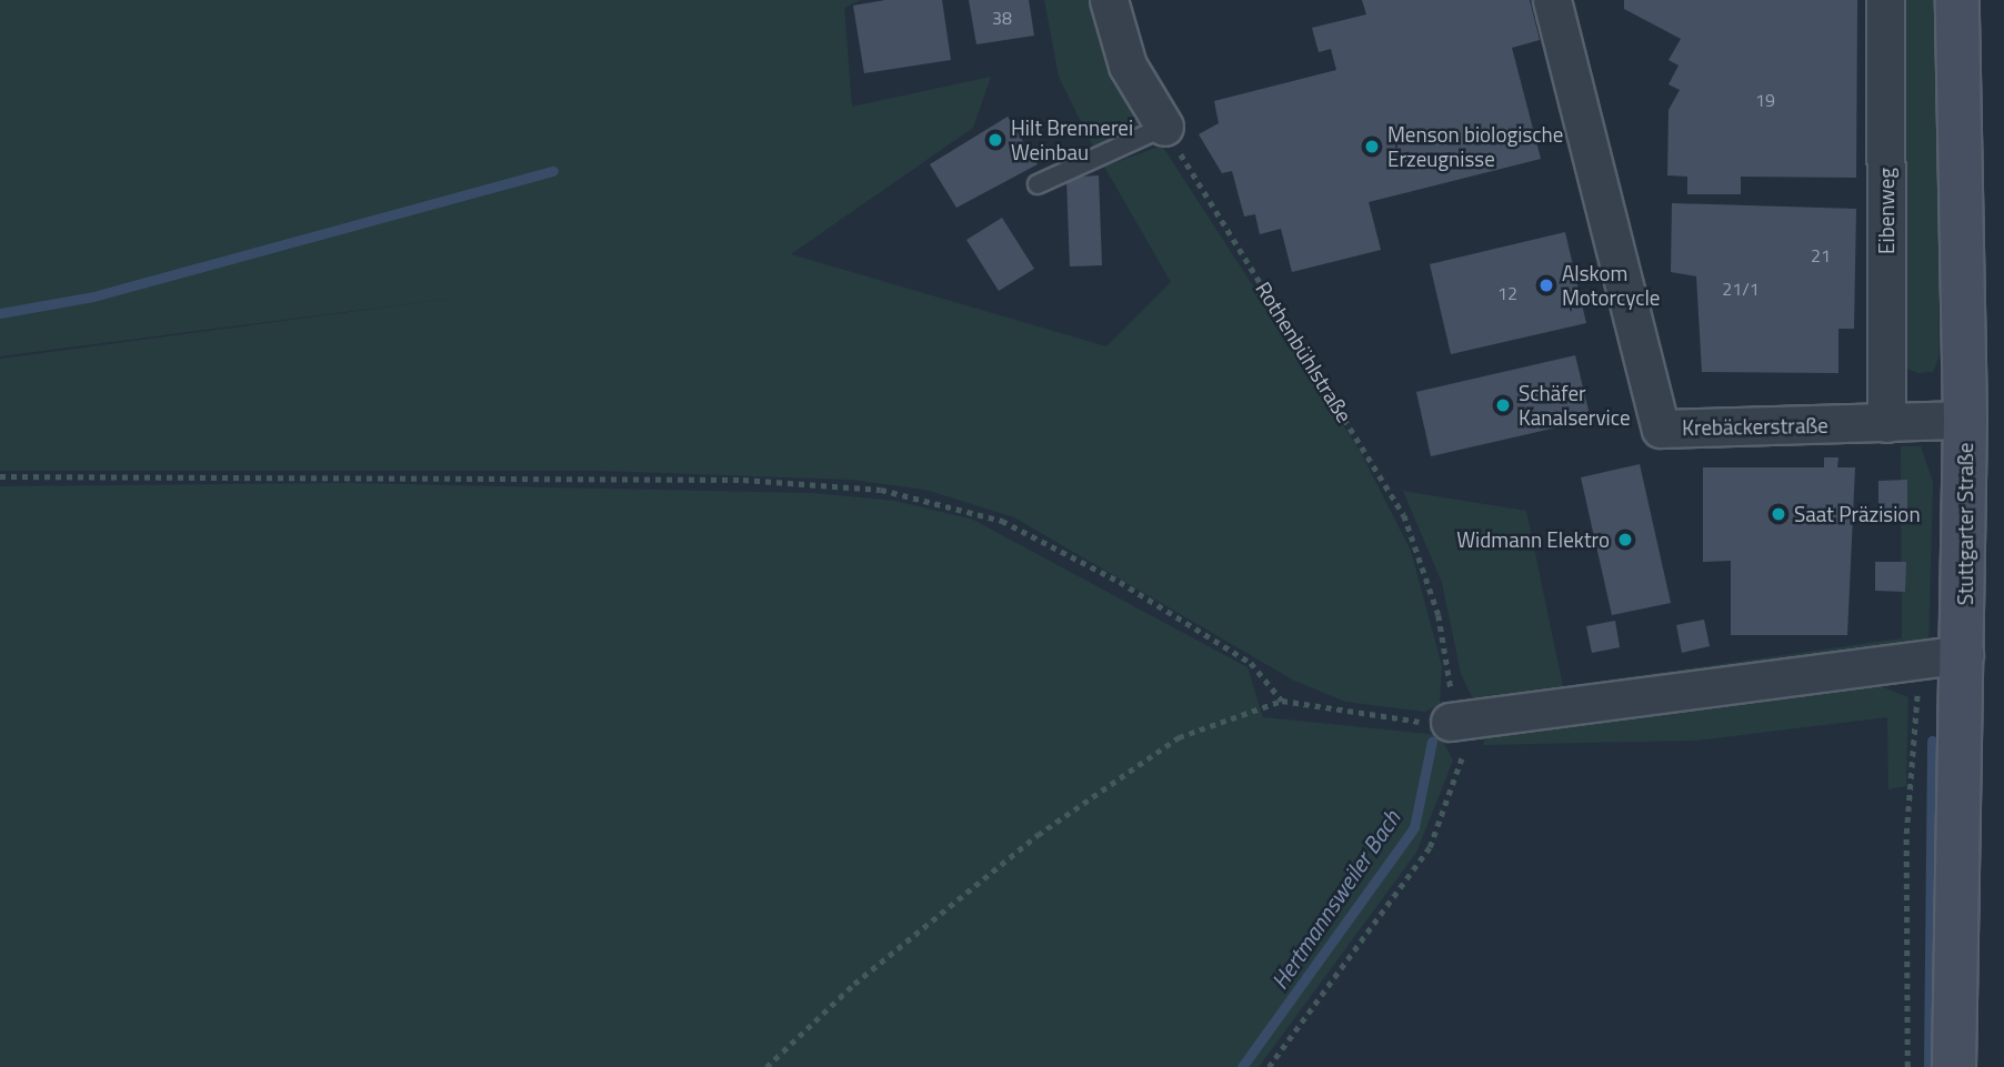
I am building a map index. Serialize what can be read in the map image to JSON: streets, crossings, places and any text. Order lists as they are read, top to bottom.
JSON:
{
  "streets": {
    "main road": ["Stuttgarter Straße"],
    "street": ["Eibenweg", "Krebäckerstraße"],
    "path": ["Rothenbühlstraße"]
  },
  "crossings": [
    ["Eibenweg", "Krebäckerstraße"],
    ["Krebäckerstraße", "Stuttgarter Straße"]
  ],
  "water": ["Hertmannsweiler Bach"],
  "places": [
    "Hilt Brennerei Weinbau",
    "Menson biologische Erzeugnisse",
    "Alskom Motorcycle",
    "Schäfer Kanalservice",
    "Saat Präzision",
    "Widmann Elektro"
  ],
  "house_numbers": [
    "38",
    "19",
    "21",
    "21/1",
    "12"
  ]
}
